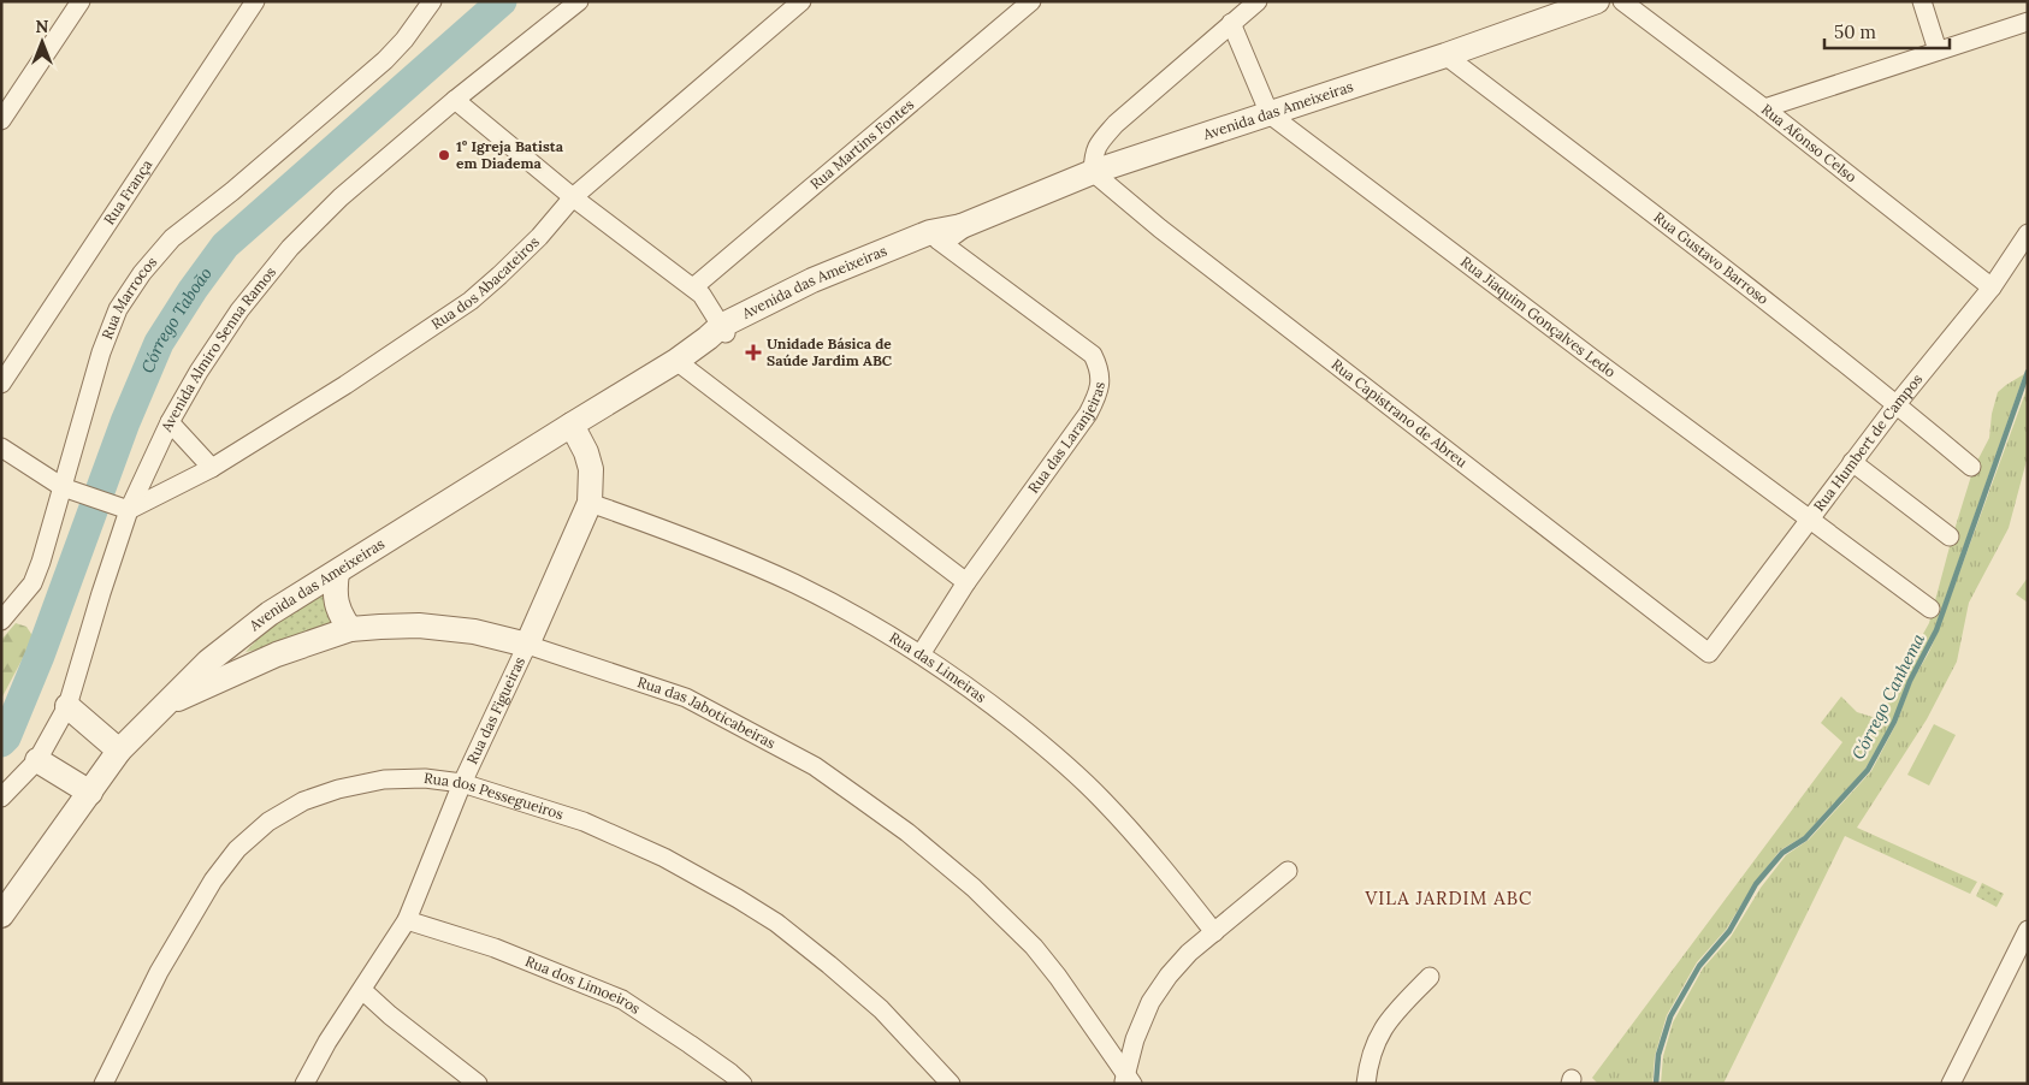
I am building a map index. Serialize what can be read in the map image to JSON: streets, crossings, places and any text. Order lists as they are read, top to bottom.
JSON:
{
  "streets": {
    "street": [
      "Avenida das Ameixeiras",
      "Rua Afonso Celso",
      "Rua Martins Fontes",
      "Rua França",
      "Rua Gustavo Barroso",
      "Rua dos Abacateiros",
      "Rua Marrocos",
      "Rua Jiaquim Gonçalves Ledo",
      "Avenida Almiro Senna Ramos",
      "Rua Capistrano de Abreu",
      "Rua das Laranjeiras",
      "Rua Humbert de Campos",
      "Rua das Limeiras",
      "Rua das Figueiras",
      "Rua das Jaboticabeiras",
      "Rua dos Pessegueiros",
      "Rua dos Limoeiros"
    ]
  },
  "crossings": [
    ["Avenida das Ameixeiras", "Rua Gustavo Barroso"],
    ["Avenida das Ameixeiras", "Rua Jiaquim Gonçalves Ledo"],
    ["Avenida das Ameixeiras", "Rua Capistrano de Abreu"],
    ["Avenida das Ameixeiras", "Rua das Laranjeiras"],
    ["Avenida das Ameixeiras", "Rua das Figueiras"],
    ["Avenida das Ameixeiras", "Rua das Jaboticabeiras"],
    ["Rua Afonso Celso", "Rua Humbert de Campos"],
    ["Rua Gustavo Barroso", "Rua Humbert de Campos"],
    ["Rua dos Abacateiros", "Avenida Almiro Senna Ramos"],
    ["Rua Jiaquim Gonçalves Ledo", "Rua Humbert de Campos"],
    ["Rua Capistrano de Abreu", "Rua Humbert de Campos"],
    ["Rua das Laranjeiras", "Rua das Limeiras"],
    ["Rua das Limeiras", "Rua das Figueiras"],
    ["Rua das Figueiras", "Rua das Jaboticabeiras"],
    ["Rua das Figueiras", "Rua dos Pessegueiros"],
    ["Rua das Figueiras", "Rua dos Limoeiros"]
  ],
  "districts": ["VILA JARDIM ABC"],
  "water": ["Córrego Taboão", "Córrego Canhema"],
  "places": {
    "other": ["1º Igreja Batista em Diadema"],
    "health": ["Unidade Básica de Saúde Jardim ABC"]
  },
  "scale_bar": "50 m",
  "north": "top"
}
